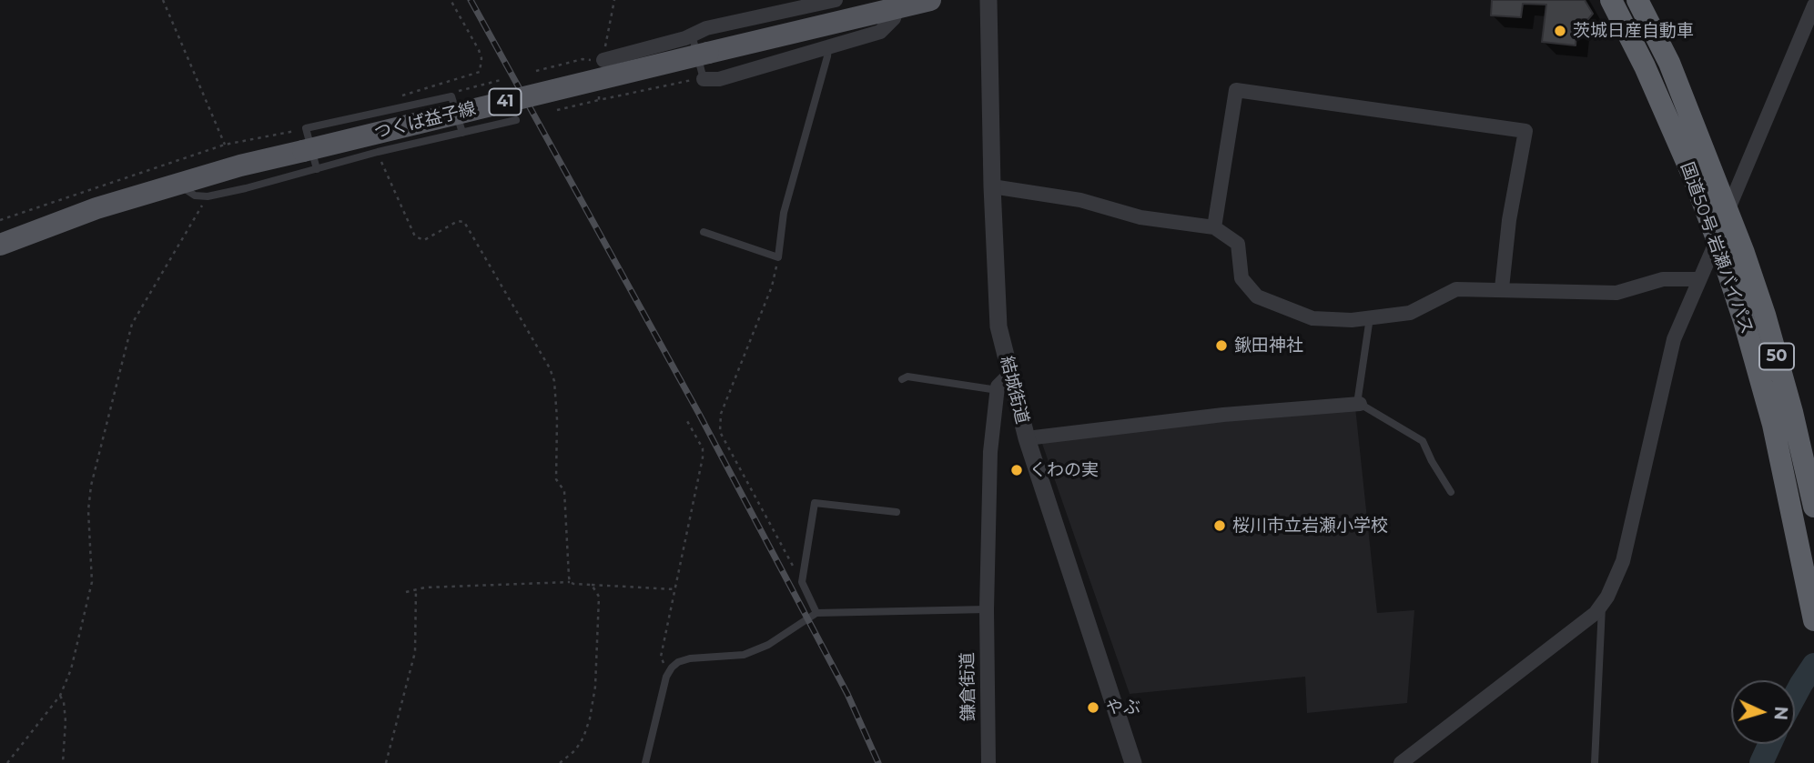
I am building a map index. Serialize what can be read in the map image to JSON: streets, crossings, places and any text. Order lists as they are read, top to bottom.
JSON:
{
  "streets": {
    "highway": ["国道50号 岩瀬バイパス", "50"],
    "main road": ["41", "つくば益子線"],
    "street": ["結城街道", "鎌倉街道"]
  },
  "places": [
    "茨城日産自動車",
    "鍬田神社",
    "くわの実",
    "桜川市立岩瀬小学校",
    "やぶ"
  ],
  "north": "right"
}
